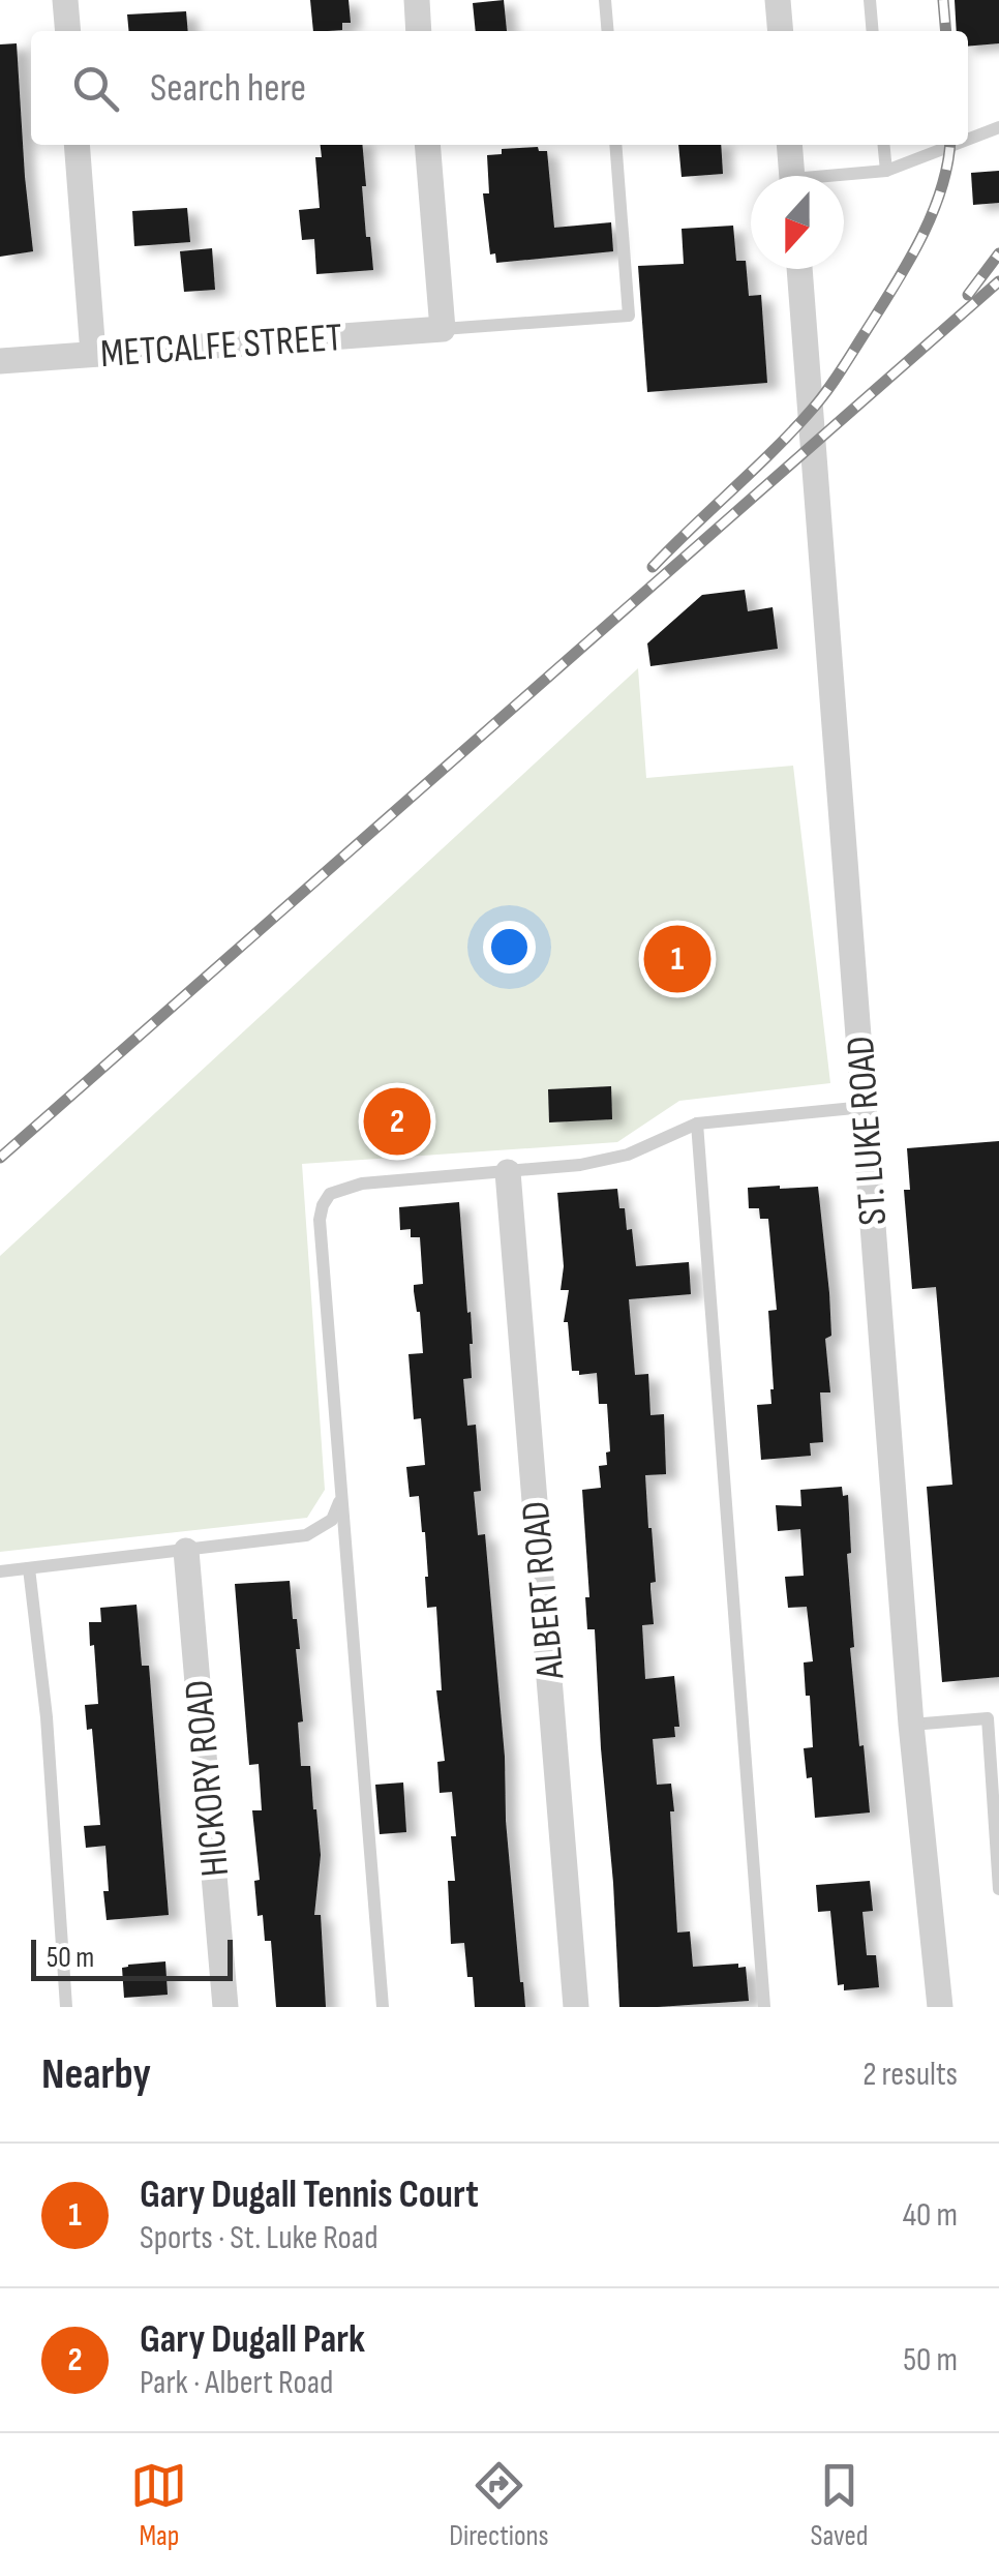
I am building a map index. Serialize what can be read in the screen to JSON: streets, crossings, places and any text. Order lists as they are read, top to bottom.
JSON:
{
  "streets": {
    "street": [
      "METCALFE STREET",
      "ST. LUKE ROAD",
      "ALBERT ROAD",
      "HICKORY ROAD"
    ]
  },
  "scale_bar": "50 m",
  "north": "bottom",
  "page": {
    "search": "Search here",
    "pins": ["1", "2"],
    "scale": "50 m",
    "heading": ["Nearby", "2 results"],
    "list": [
      {
        "mark": "1",
        "name": "Gary Dugall Tennis Court",
        "note": "Sports · St. Luke Road",
        "value": "40 m"
      },
      {
        "mark": "2",
        "name": "Gary Dugall Park",
        "note": "Park · Albert Road",
        "value": "50 m"
      }
    ],
    "nav": ["Map", "Directions", "Saved"]
  }
}
